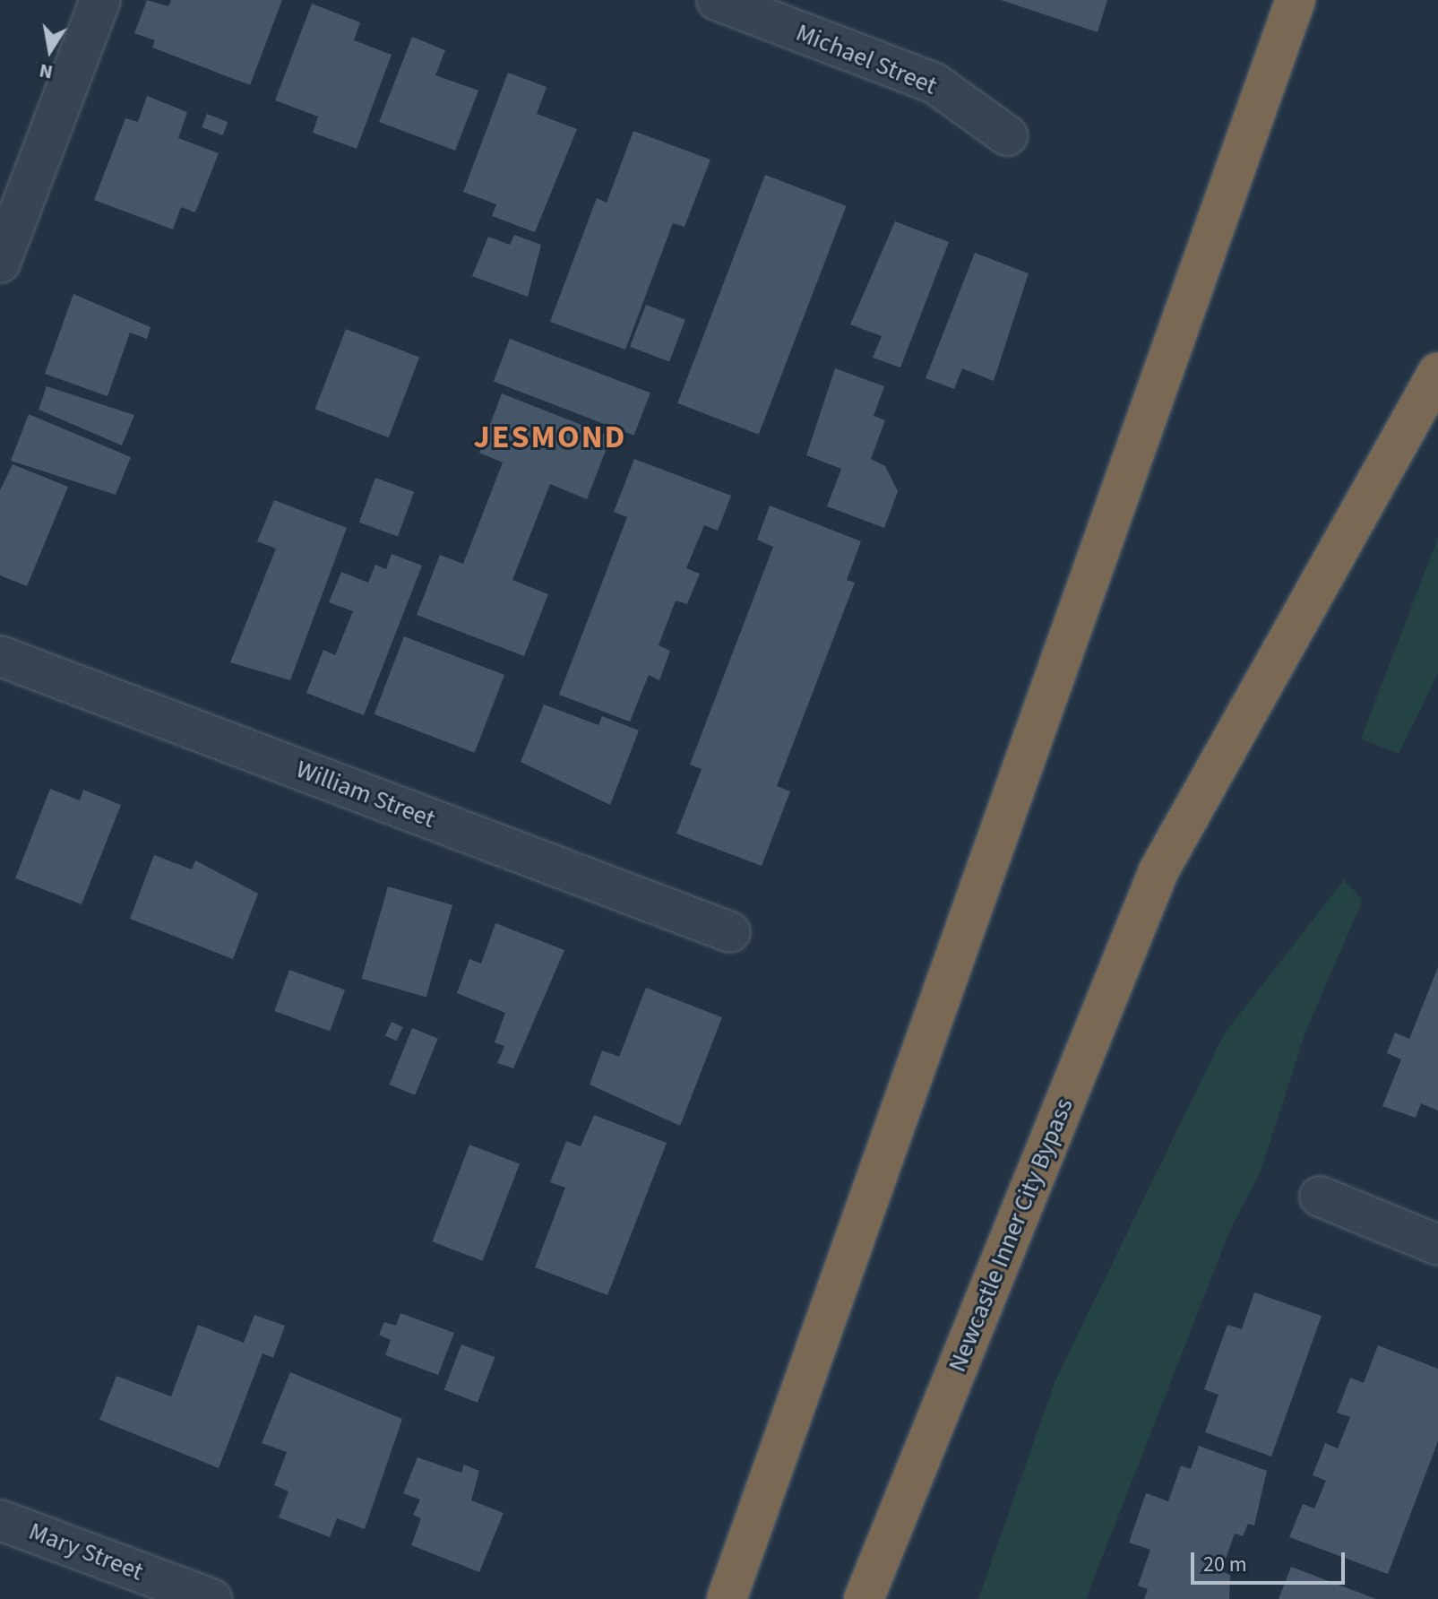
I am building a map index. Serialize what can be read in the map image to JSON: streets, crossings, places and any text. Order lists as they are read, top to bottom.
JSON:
{
  "streets": {
    "highway": ["Newcastle Inner City Bypass"],
    "street": ["Michael Street", "William Street", "Mary Street"]
  },
  "districts": ["JESMOND"],
  "scale_bar": "20 m",
  "north": "bottom"
}
